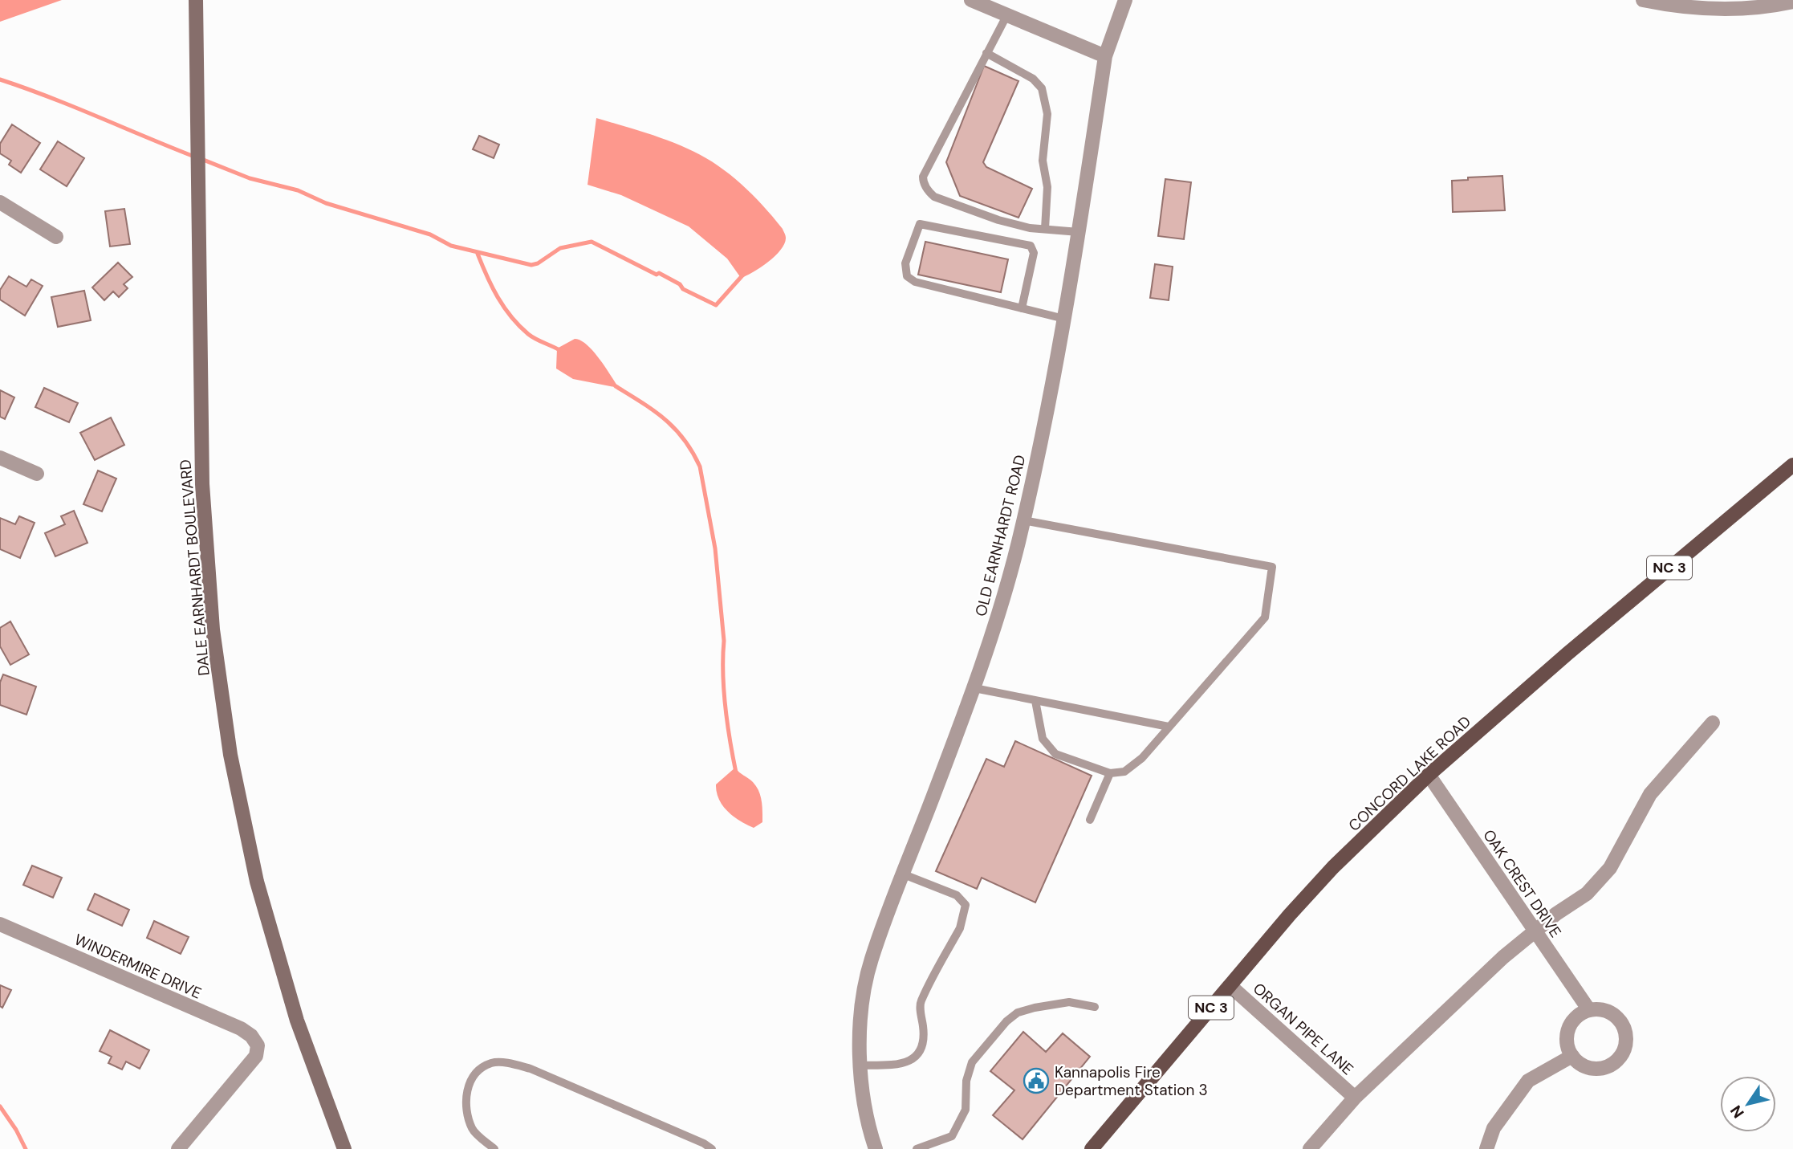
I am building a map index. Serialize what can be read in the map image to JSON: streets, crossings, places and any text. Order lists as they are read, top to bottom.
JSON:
{
  "streets": {
    "main road": ["DALE EARNHARDT BOULEVARD", "NC 3", "CONCORD LAKE ROAD"],
    "street": [
      "OLD EARNHARDT ROAD",
      "OAK CREST DRIVE",
      "WINDERMIRE DRIVE",
      "ORGAN PIPE LANE"
    ]
  },
  "crossings": [
    ["CONCORD LAKE ROAD", "OAK CREST DRIVE"],
    ["CONCORD LAKE ROAD", "ORGAN PIPE LANE"]
  ],
  "places": {
    "public building": ["Kannapolis Fire Department Station 3"]
  },
  "north": "bottom left"
}
